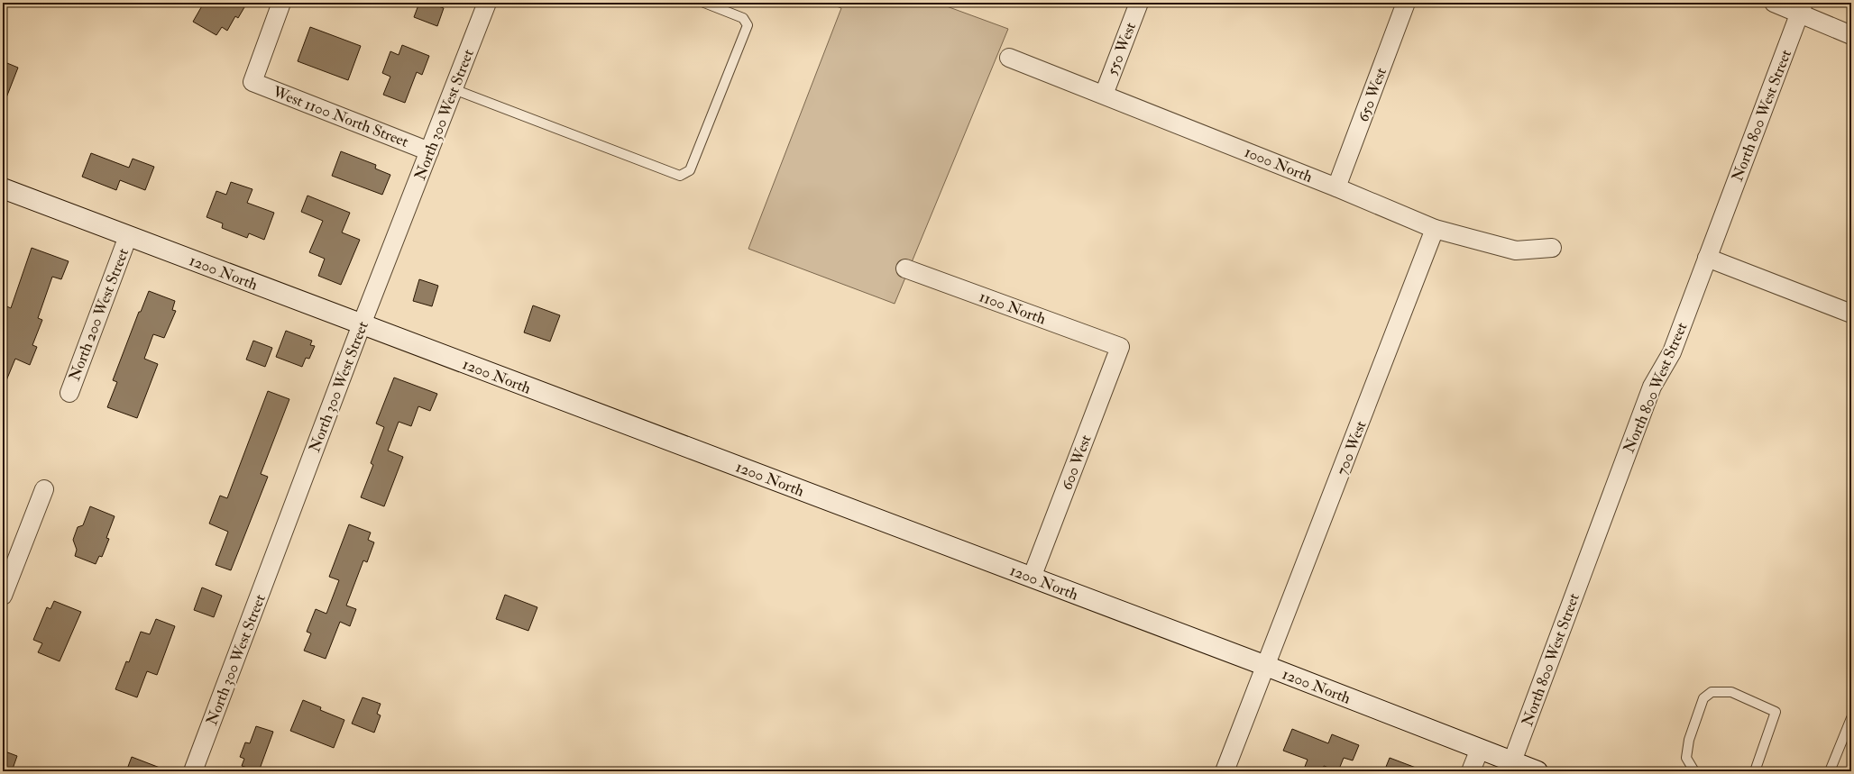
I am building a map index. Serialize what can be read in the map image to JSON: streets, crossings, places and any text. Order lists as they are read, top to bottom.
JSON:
{
  "streets": {
    "street": [
      "550 West",
      "650 West",
      "North 300 West Street",
      "North 800 West Street",
      "West 1100 North Street",
      "1000 North",
      "1200 North",
      "1100 North",
      "North 200 West Street",
      "700 West",
      "600 West"
    ]
  },
  "crossings": [
    ["550 West", "1000 North"],
    ["650 West", "1000 North"],
    ["North 300 West Street", "West 1100 North Street"],
    ["North 300 West Street", "1200 North"],
    ["North 800 West Street", "1200 North"],
    ["1000 North", "700 West"],
    ["1200 North", "North 200 West Street"],
    ["1200 North", "700 West"],
    ["1200 North", "600 West"],
    ["1100 North", "600 West"]
  ]
}
